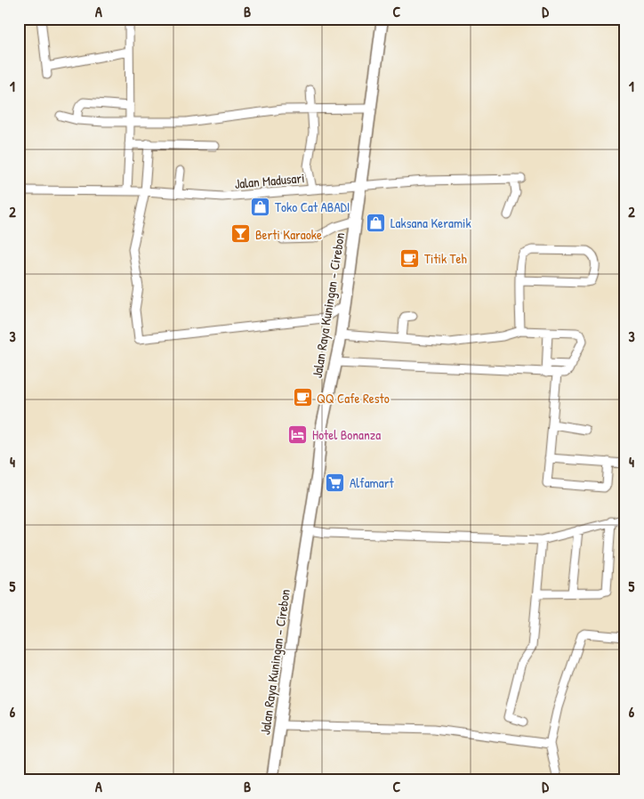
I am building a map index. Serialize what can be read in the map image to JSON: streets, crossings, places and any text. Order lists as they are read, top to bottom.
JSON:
{
  "streets": {
    "highway": ["Jalan Raya Kuningan - Cirebon"],
    "street": ["Jalan Madusari"]
  },
  "crossings": [
    ["Jalan Madusari", "Jalan Raya Kuningan - Cirebon"]
  ],
  "places": {
    "shop": ["Toko Cat ABADI", "Laksana Keramik"],
    "bar": ["Berti Karaoke"],
    "cafe": ["Titik Teh", "QQ Cafe Resto"],
    "hotel": ["Hotel Bonanza"],
    "supermarket": ["Alfamart"]
  },
  "grid": {
    "columns": [
      "A",
      "B",
      "C",
      "D"
    ],
    "rows": [
      "1",
      "2",
      "3",
      "4",
      "5",
      "6"
    ]
  }
}
